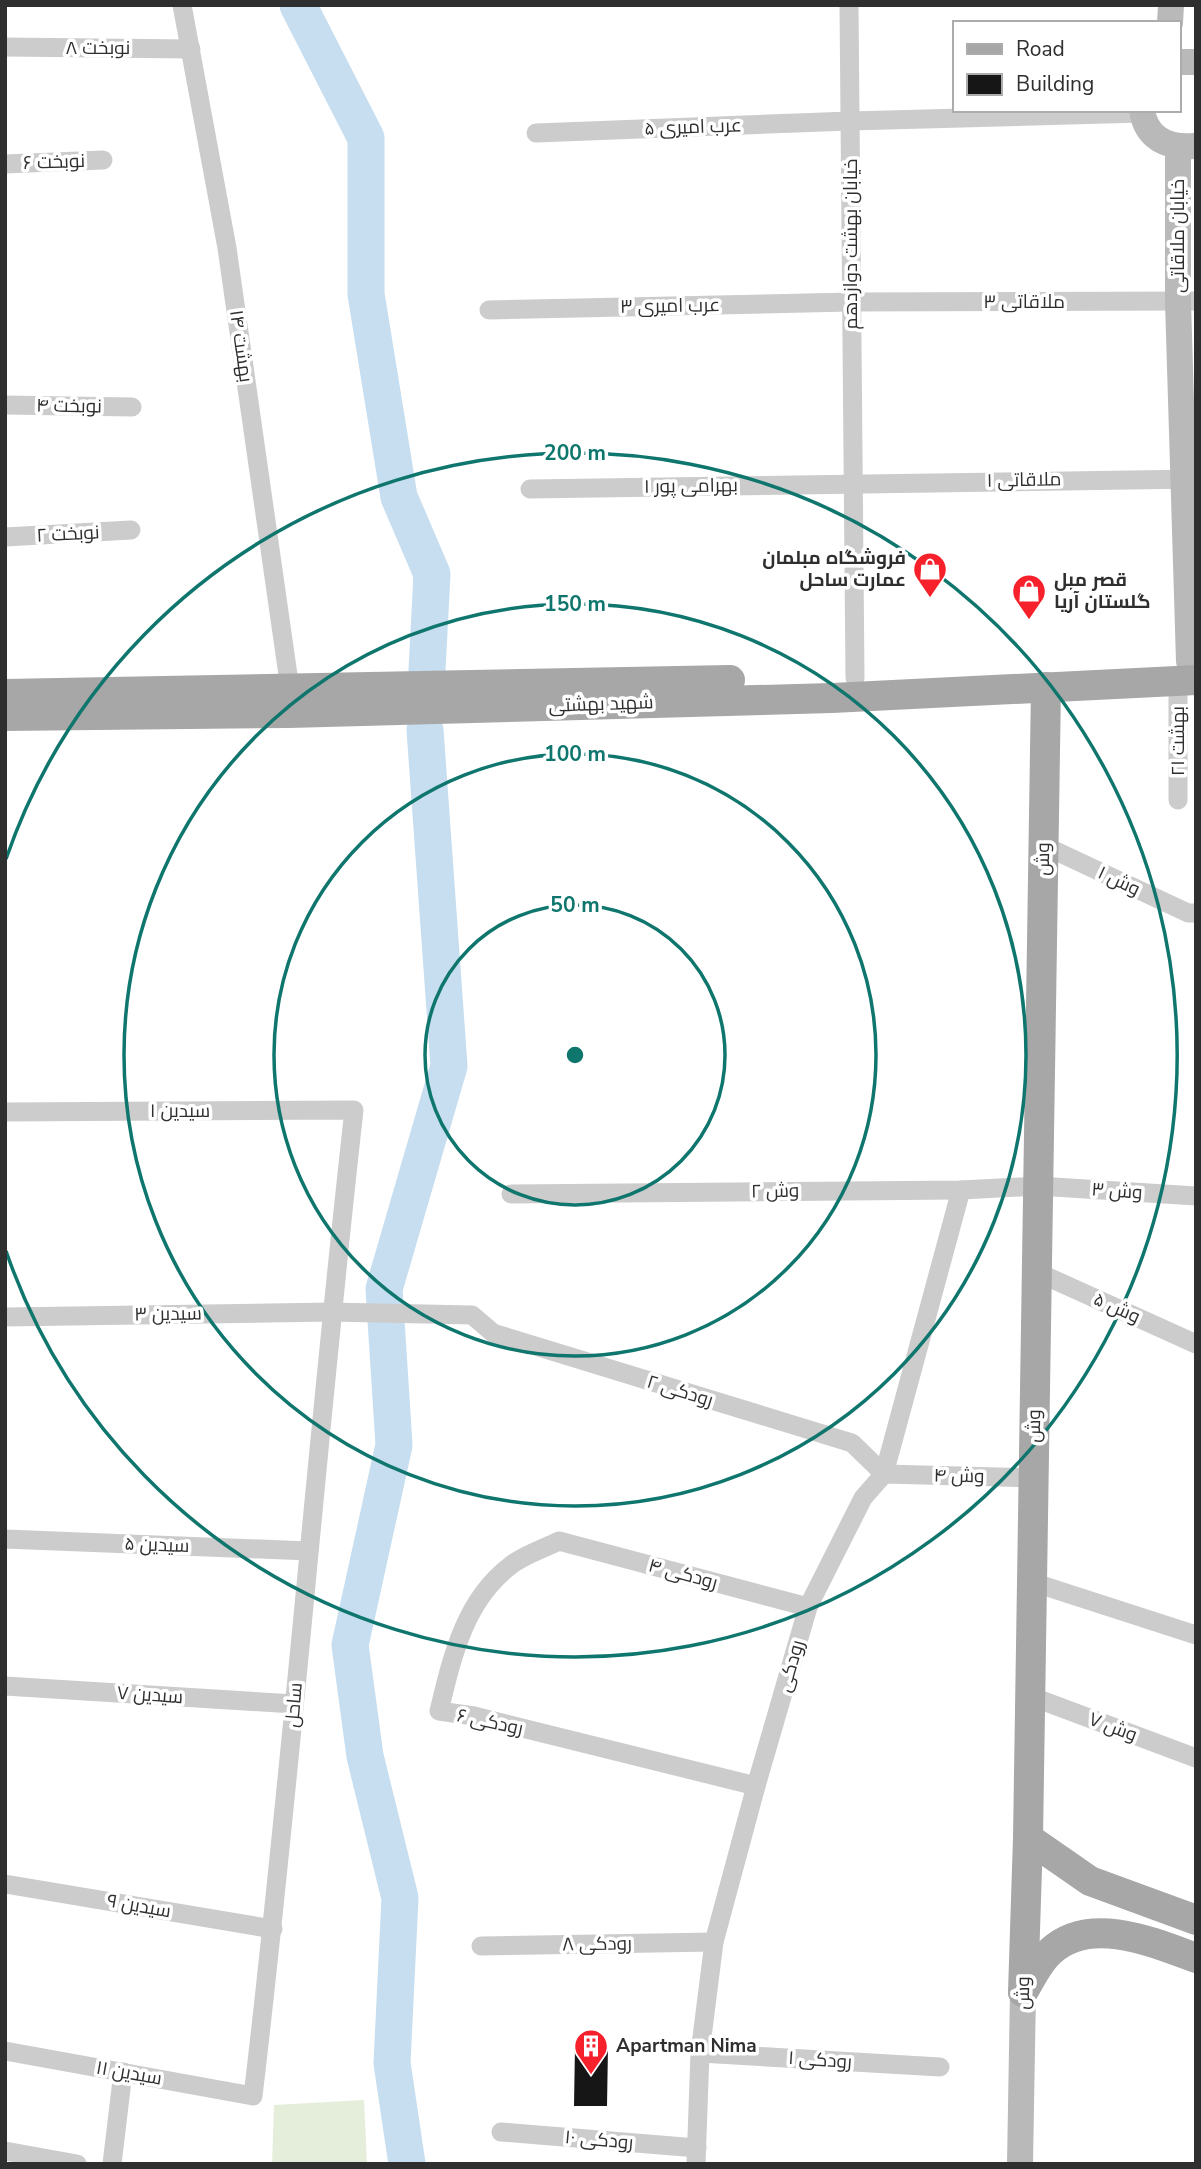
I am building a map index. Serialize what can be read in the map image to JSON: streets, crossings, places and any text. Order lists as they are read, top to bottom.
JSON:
{
  "streets": {
    "main road": ["خیابان ملاقاتی", "شهید بهشتی", "وش"],
    "street": [
      "۸ نوبخت",
      "۵ عرب امیری",
      "نوبخت ۶",
      "خیابان بهشت دوازدهم",
      "ملاقاتی ۳",
      "۳ عرب امیری",
      "بهشت ۱۴",
      "۴ نوبخت",
      "ملاقاتی ۱",
      "۱ بهرامی پور",
      "۲ نوبخت",
      "بهشت ۲۱",
      "وش ۱",
      "سیدین ۱",
      "وش ۲",
      "وش ۳",
      "وش ۵",
      "سیدین ۳",
      "رودکی ۲",
      "وش ۴",
      "سیدین ۵",
      "رودکی ۴",
      "رودکی",
      "سیدین ۷",
      "ساحل",
      "رودکی ۶",
      "وش ۷",
      "۹ سیدین",
      "رودکی ۸",
      "رودکی ۱",
      "۱۱ سیدین",
      "رودکی ۱۰"
    ]
  },
  "crossings": [
    ["۸ نوبخت", "بهشت ۱۴"],
    ["۵ عرب امیری", "خیابان بهشت دوازدهم"],
    ["خیابان ملاقاتی", "ملاقاتی ۳"],
    ["خیابان ملاقاتی", "ملاقاتی ۱"],
    ["خیابان ملاقاتی", "شهید بهشتی"],
    ["خیابان ملاقاتی", "بهشت ۲۱"],
    ["خیابان بهشت دوازدهم", "ملاقاتی ۳"],
    ["خیابان بهشت دوازدهم", "۳ عرب امیری"],
    ["خیابان بهشت دوازدهم", "ملاقاتی ۱"],
    ["خیابان بهشت دوازدهم", "۱ بهرامی پور"],
    ["خیابان بهشت دوازدهم", "شهید بهشتی"],
    ["ملاقاتی ۳", "۳ عرب امیری"],
    ["بهشت ۱۴", "شهید بهشتی"],
    ["ملاقاتی ۱", "۱ بهرامی پور"],
    ["شهید بهشتی", "بهشت ۲۱"],
    ["شهید بهشتی", "وش"],
    ["وش", "وش ۱"],
    ["وش", "وش ۲"],
    ["وش", "وش ۳"],
    ["وش", "وش ۵"],
    ["وش", "وش ۴"],
    ["وش", "وش ۷"],
    ["سیدین ۱", "ساحل"],
    ["وش ۲", "وش ۳"],
    ["وش ۲", "رودکی"],
    ["سیدین ۳", "رودکی ۲"],
    ["سیدین ۳", "ساحل"],
    ["رودکی ۲", "وش ۴"],
    ["رودکی ۲", "رودکی"],
    ["وش ۴", "رودکی"],
    ["سیدین ۵", "ساحل"],
    ["رودکی ۴", "رودکی"],
    ["رودکی ۴", "رودکی ۶"],
    ["رودکی", "رودکی ۶"],
    ["رودکی", "رودکی ۸"],
    ["رودکی", "رودکی ۱"],
    ["رودکی", "رودکی ۱۰"],
    ["سیدین ۷", "ساحل"],
    ["ساحل", "۹ سیدین"],
    ["ساحل", "۱۱ سیدین"]
  ],
  "places": {
    "shop": ["فروشگاه مبلمان عمارت ساحل", "قصر مبل گلستان آریا"],
    "building": ["Apartman Nima"]
  },
  "legend": ["Road", "Building"],
  "rings": [
    "200 m",
    "150 m",
    "100 m",
    "50 m"
  ]
}
